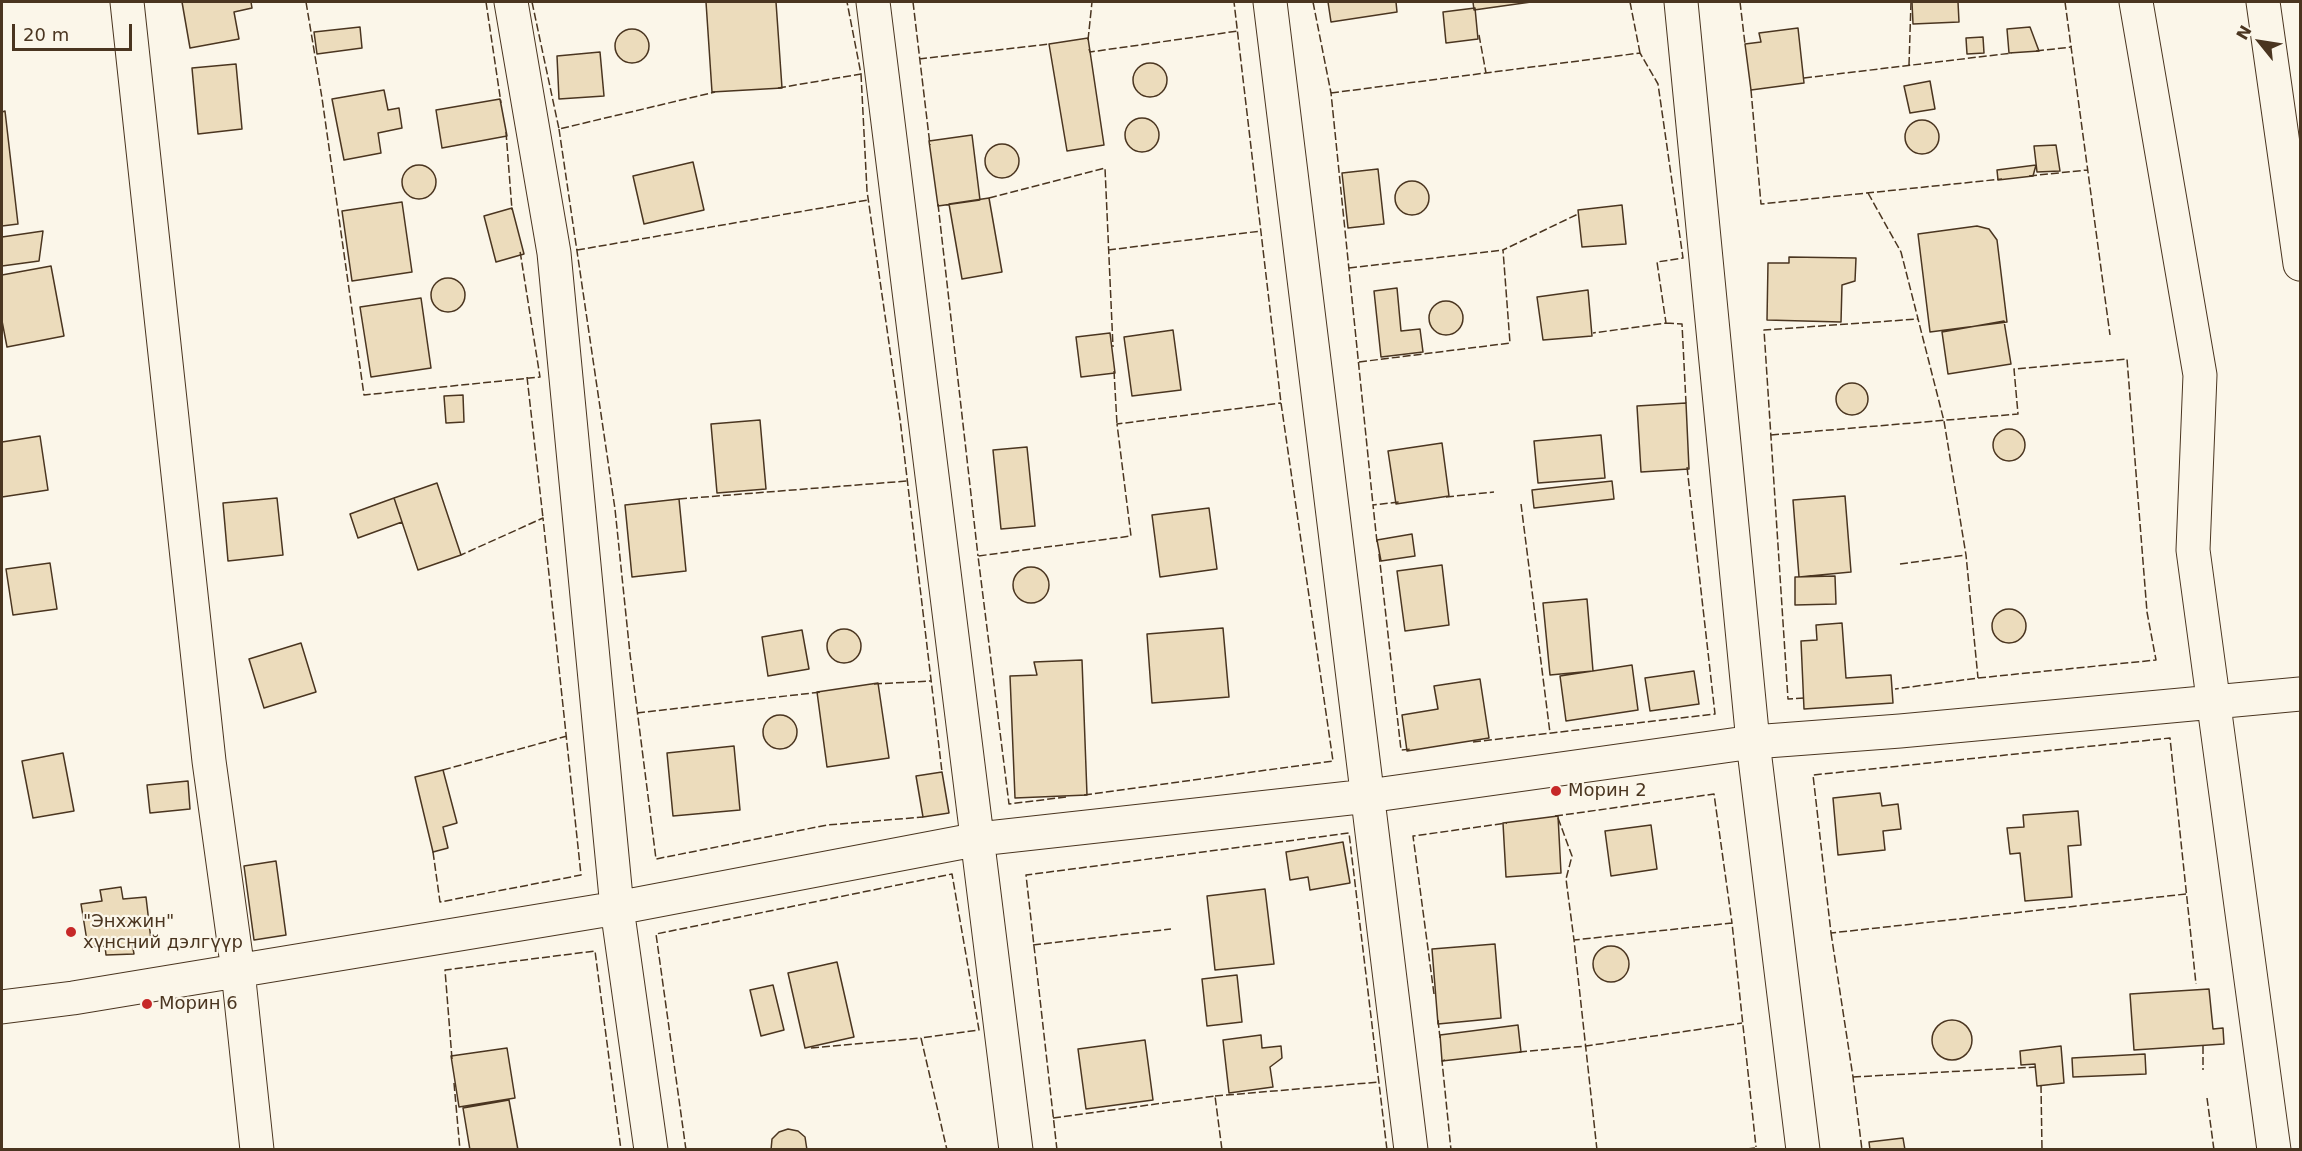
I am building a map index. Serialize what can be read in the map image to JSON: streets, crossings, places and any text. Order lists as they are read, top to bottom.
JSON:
{
  "places": ["Морин 2", "\"Энхжин\" хүнсний дэлгүүр", "Морин 6"],
  "scale_bar": "20 m",
  "north": "top left"
}
